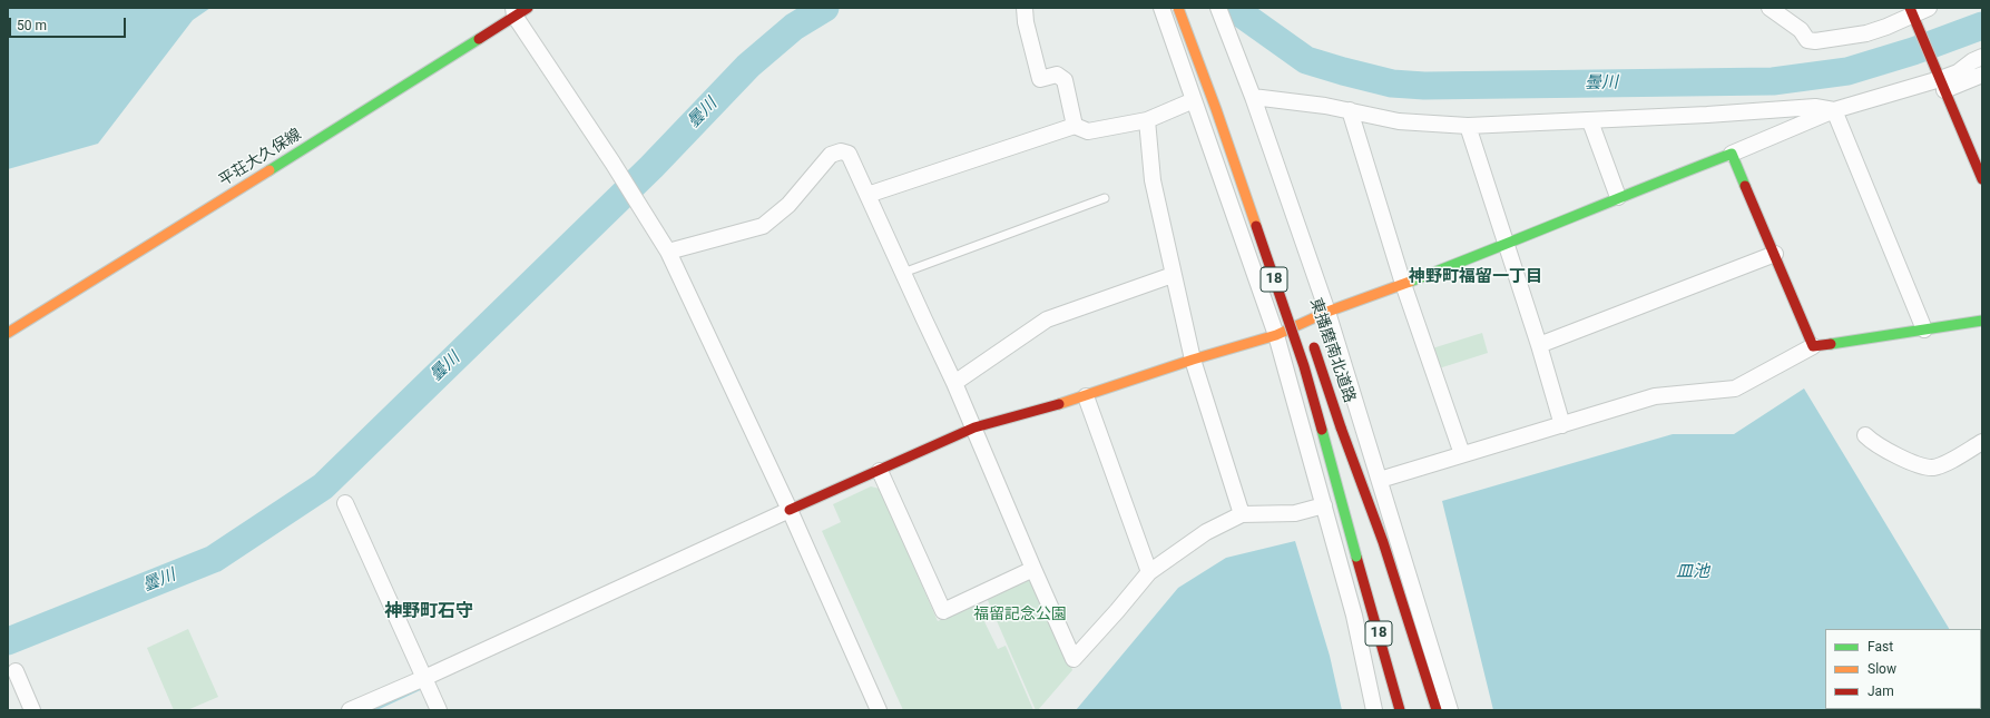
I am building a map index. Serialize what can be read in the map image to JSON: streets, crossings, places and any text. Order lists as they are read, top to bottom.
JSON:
{
  "streets": {
    "main road": ["平荘大久保線", "18", "東播磨南北道路"]
  },
  "crossings": [
    ["18", "東播磨南北道路"]
  ],
  "districts": ["神野町福留一丁目", "神野町石守"],
  "water": ["曇川", "皿池"],
  "parks": ["福留記念公園"],
  "legend": ["Fast", "Slow", "Jam"],
  "scale_bar": "50 m"
}
